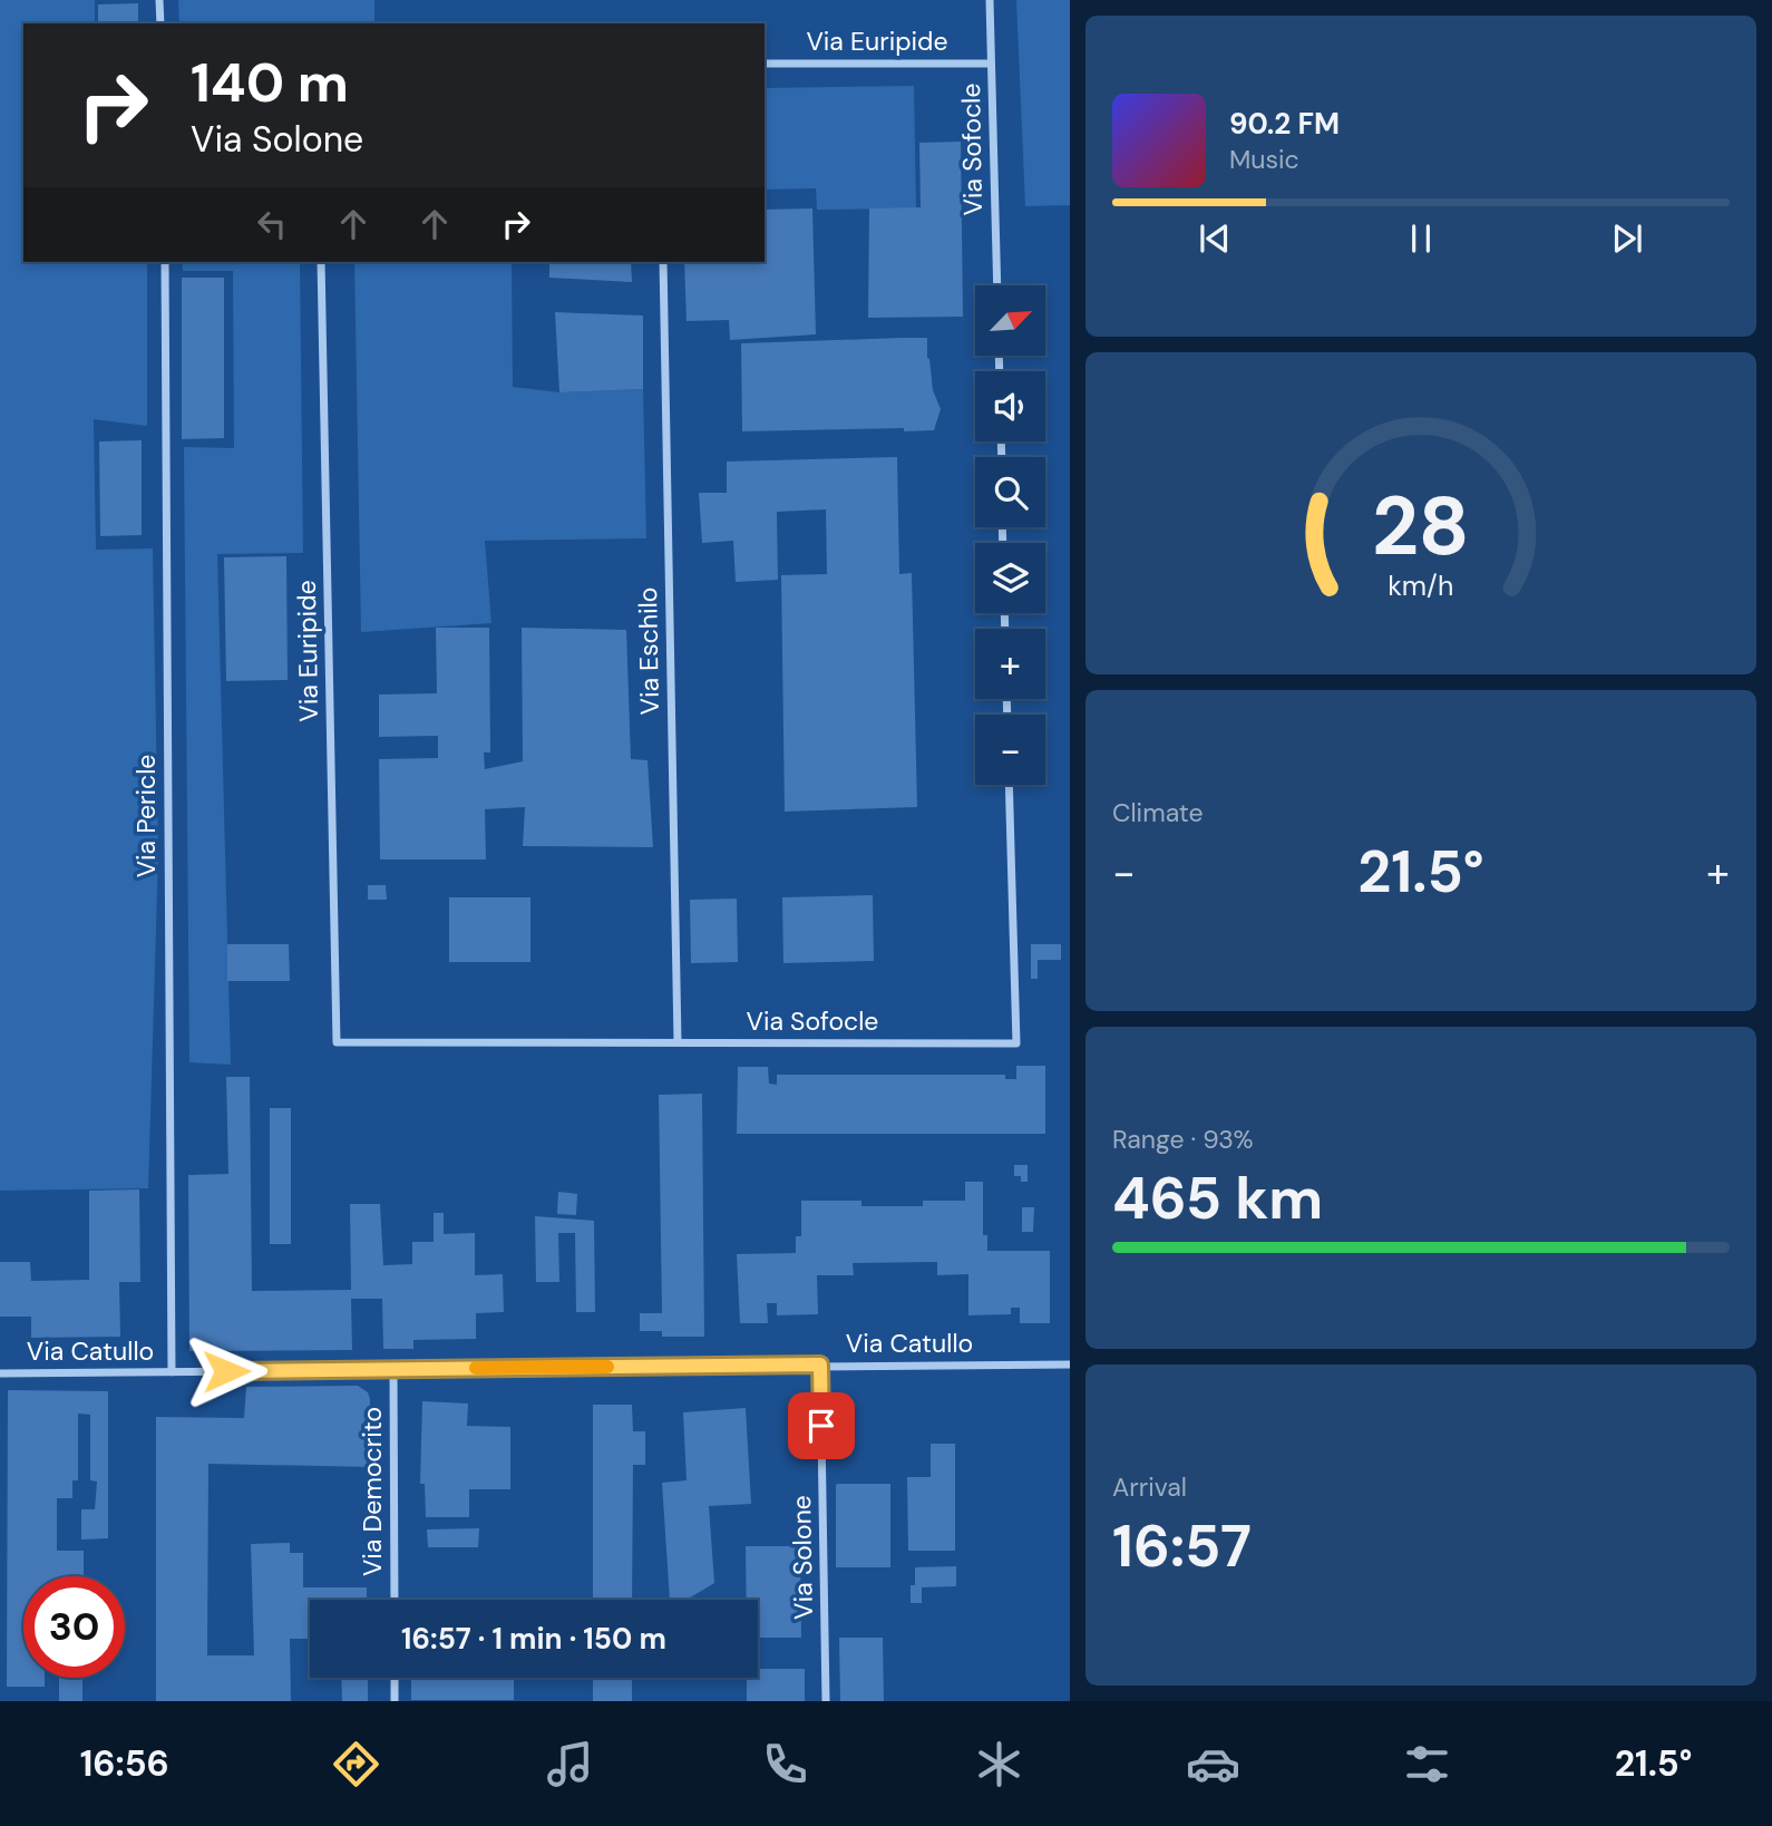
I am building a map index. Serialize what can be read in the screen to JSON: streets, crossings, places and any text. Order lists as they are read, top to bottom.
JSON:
{
  "streets": {
    "street": [
      "Via Euripide",
      "Via Sofocle",
      "Via Eschilo",
      "Via Pericle",
      "Via Catullo",
      "Via Democrito",
      "Via Solone"
    ]
  },
  "crossings": [
    ["Via Euripide", "Via Sofocle"],
    ["Via Sofocle", "Via Eschilo"],
    ["Via Pericle", "Via Catullo"],
    ["Via Catullo", "Via Democrito"],
    ["Via Catullo", "Via Solone"]
  ],
  "north": "top right",
  "page": {
    "turn": ["140 m", "Via Solone"],
    "song": ["90.2 FM", "Music"],
    "map_buttons": ["+", "−"],
    "tile": [
      "Climate",
      ["Range · 93%", "465 km"],
      ["Arrival", "16:57"]
    ],
    "heat": ["−", "21.5°", "+"],
    "limit": "30",
    "trip": "16:57 · 1 min · 150 m",
    "tabs": ["16:56", "21.5°"],
    "gauge": ["28", "km/h"]
  }
}
